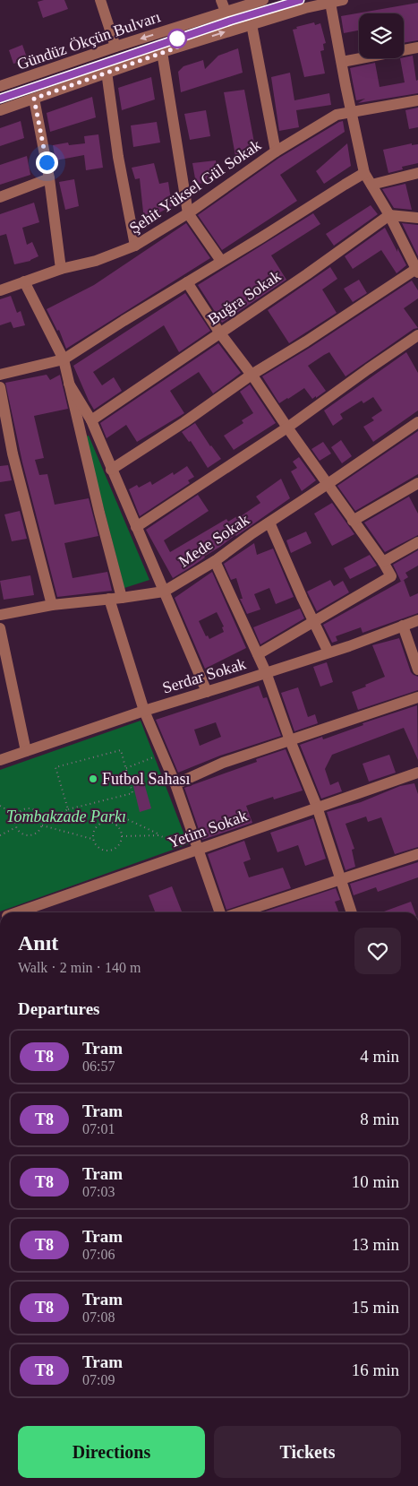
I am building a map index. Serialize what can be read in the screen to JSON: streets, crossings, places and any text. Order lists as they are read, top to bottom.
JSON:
{
  "streets": {
    "street": [
      "Gündüz Ökçün Bulvarı",
      "Şehit Yüksel Gül Sokak",
      "Buğra Sokak",
      "Mede Sokak",
      "Serdar Sokak",
      "Yetim Sokak"
    ]
  },
  "parks": ["Tombakzade Parkı"],
  "places": ["Futbol Sahası"],
  "lines": ["tram line T8"],
  "page": {
    "heading": [
      ["Anıt", "Walk · 2 min · 140 m"],
      "Departures"
    ],
    "list": [
      {
        "mark": "T8",
        "name": "Tram",
        "note": "06:57",
        "value": "4 min"
      },
      {
        "mark": "T8",
        "name": "Tram",
        "note": "07:01",
        "value": "8 min"
      },
      {
        "mark": "T8",
        "name": "Tram",
        "note": "07:03",
        "value": "10 min"
      },
      {
        "mark": "T8",
        "name": "Tram",
        "note": "07:06",
        "value": "13 min"
      },
      {
        "mark": "T8",
        "name": "Tram",
        "note": "07:08",
        "value": "15 min"
      },
      {
        "mark": "T8",
        "name": "Tram",
        "note": "07:09",
        "value": "16 min"
      }
    ],
    "buttons": ["Directions", "Tickets"]
  }
}
